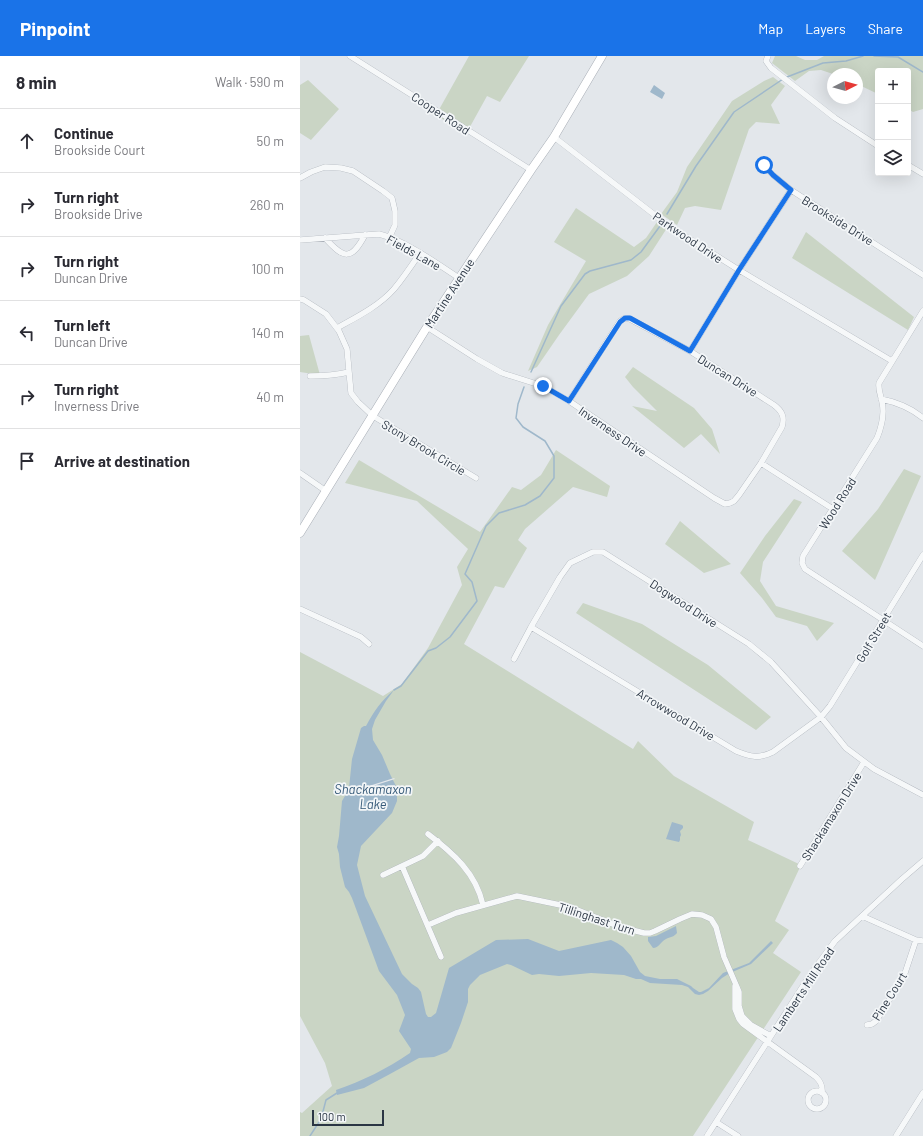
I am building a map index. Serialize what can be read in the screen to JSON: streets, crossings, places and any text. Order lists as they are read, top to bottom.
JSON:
{
  "streets": {
    "main road": ["Martine Avenue"],
    "street": [
      "Cooper Road",
      "Brookside Drive",
      "Parkwood Drive",
      "Fields Lane",
      "Duncan Drive",
      "Inverness Drive",
      "Stony Brook Circle",
      "Wood Road",
      "Dogwood Drive",
      "Golf Street",
      "Arrowwood Drive",
      "Shackamaxon Drive",
      "Tillinghast Turn",
      "Lamberts Mill Road",
      "Pine Court"
    ]
  },
  "crossings": [
    ["Cooper Road", "Martine Avenue"],
    ["Brookside Drive", "Parkwood Drive"],
    ["Brookside Drive", "Duncan Drive"],
    ["Parkwood Drive", "Martine Avenue"],
    ["Parkwood Drive", "Wood Road"],
    ["Fields Lane", "Martine Avenue"],
    ["Martine Avenue", "Inverness Drive"],
    ["Martine Avenue", "Stony Brook Circle"],
    ["Duncan Drive", "Inverness Drive"],
    ["Wood Road", "Golf Street"],
    ["Dogwood Drive", "Golf Street"],
    ["Dogwood Drive", "Arrowwood Drive"],
    ["Dogwood Drive", "Shackamaxon Drive"],
    ["Golf Street", "Arrowwood Drive"],
    ["Tillinghast Turn", "Lamberts Mill Road"]
  ],
  "water": ["Shackamaxon Lake"],
  "scale_bar": "100 m",
  "north": "right",
  "page": {
    "header": "Pinpoint",
    "nav": ["Map", "Layers", "Share"],
    "heading": ["8 min", "Walk · 590 m"],
    "map_buttons": ["+", "−"],
    "list": [
      ["Continue", "Brookside Court", "50 m"],
      ["Turn right", "Brookside Drive", "260 m"],
      ["Turn right", "Duncan Drive", "100 m"],
      ["Turn left", "Duncan Drive", "140 m"],
      ["Turn right", "Inverness Drive", "40 m"],
      "Arrive at destination"
    ],
    "scale": "100 m"
  }
}
